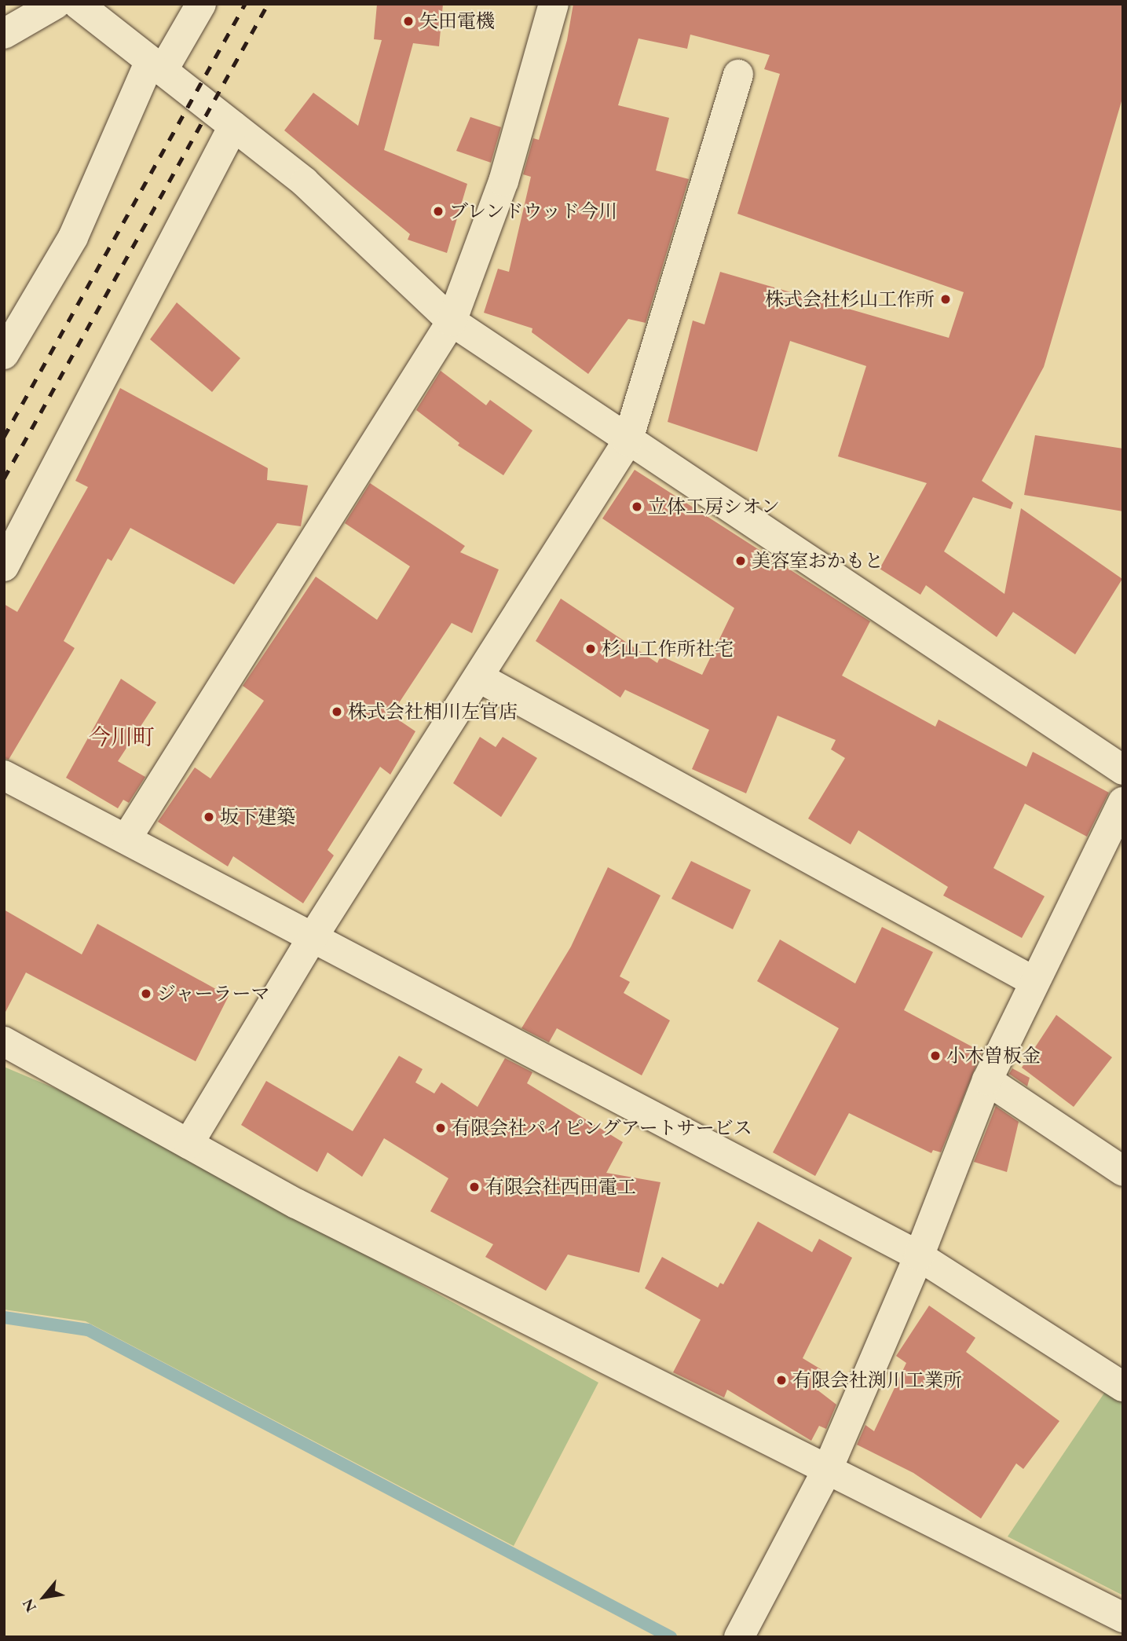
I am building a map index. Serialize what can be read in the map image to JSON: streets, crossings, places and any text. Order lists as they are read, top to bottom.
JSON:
{
  "districts": ["今川町"],
  "places": [
    "矢田電機",
    "ブレンドウッド今川",
    "株式会社杉山工作所",
    "立体工房シオン",
    "美容室おかもと",
    "杉山工作所社宅",
    "株式会社相川左官店",
    "坂下建築",
    "ジャーラーマ",
    "小木曽板金",
    "有限会社パイピングアートサービス",
    "有限会社西田電工",
    "有限会社渕川工業所"
  ],
  "north": "bottom left"
}
